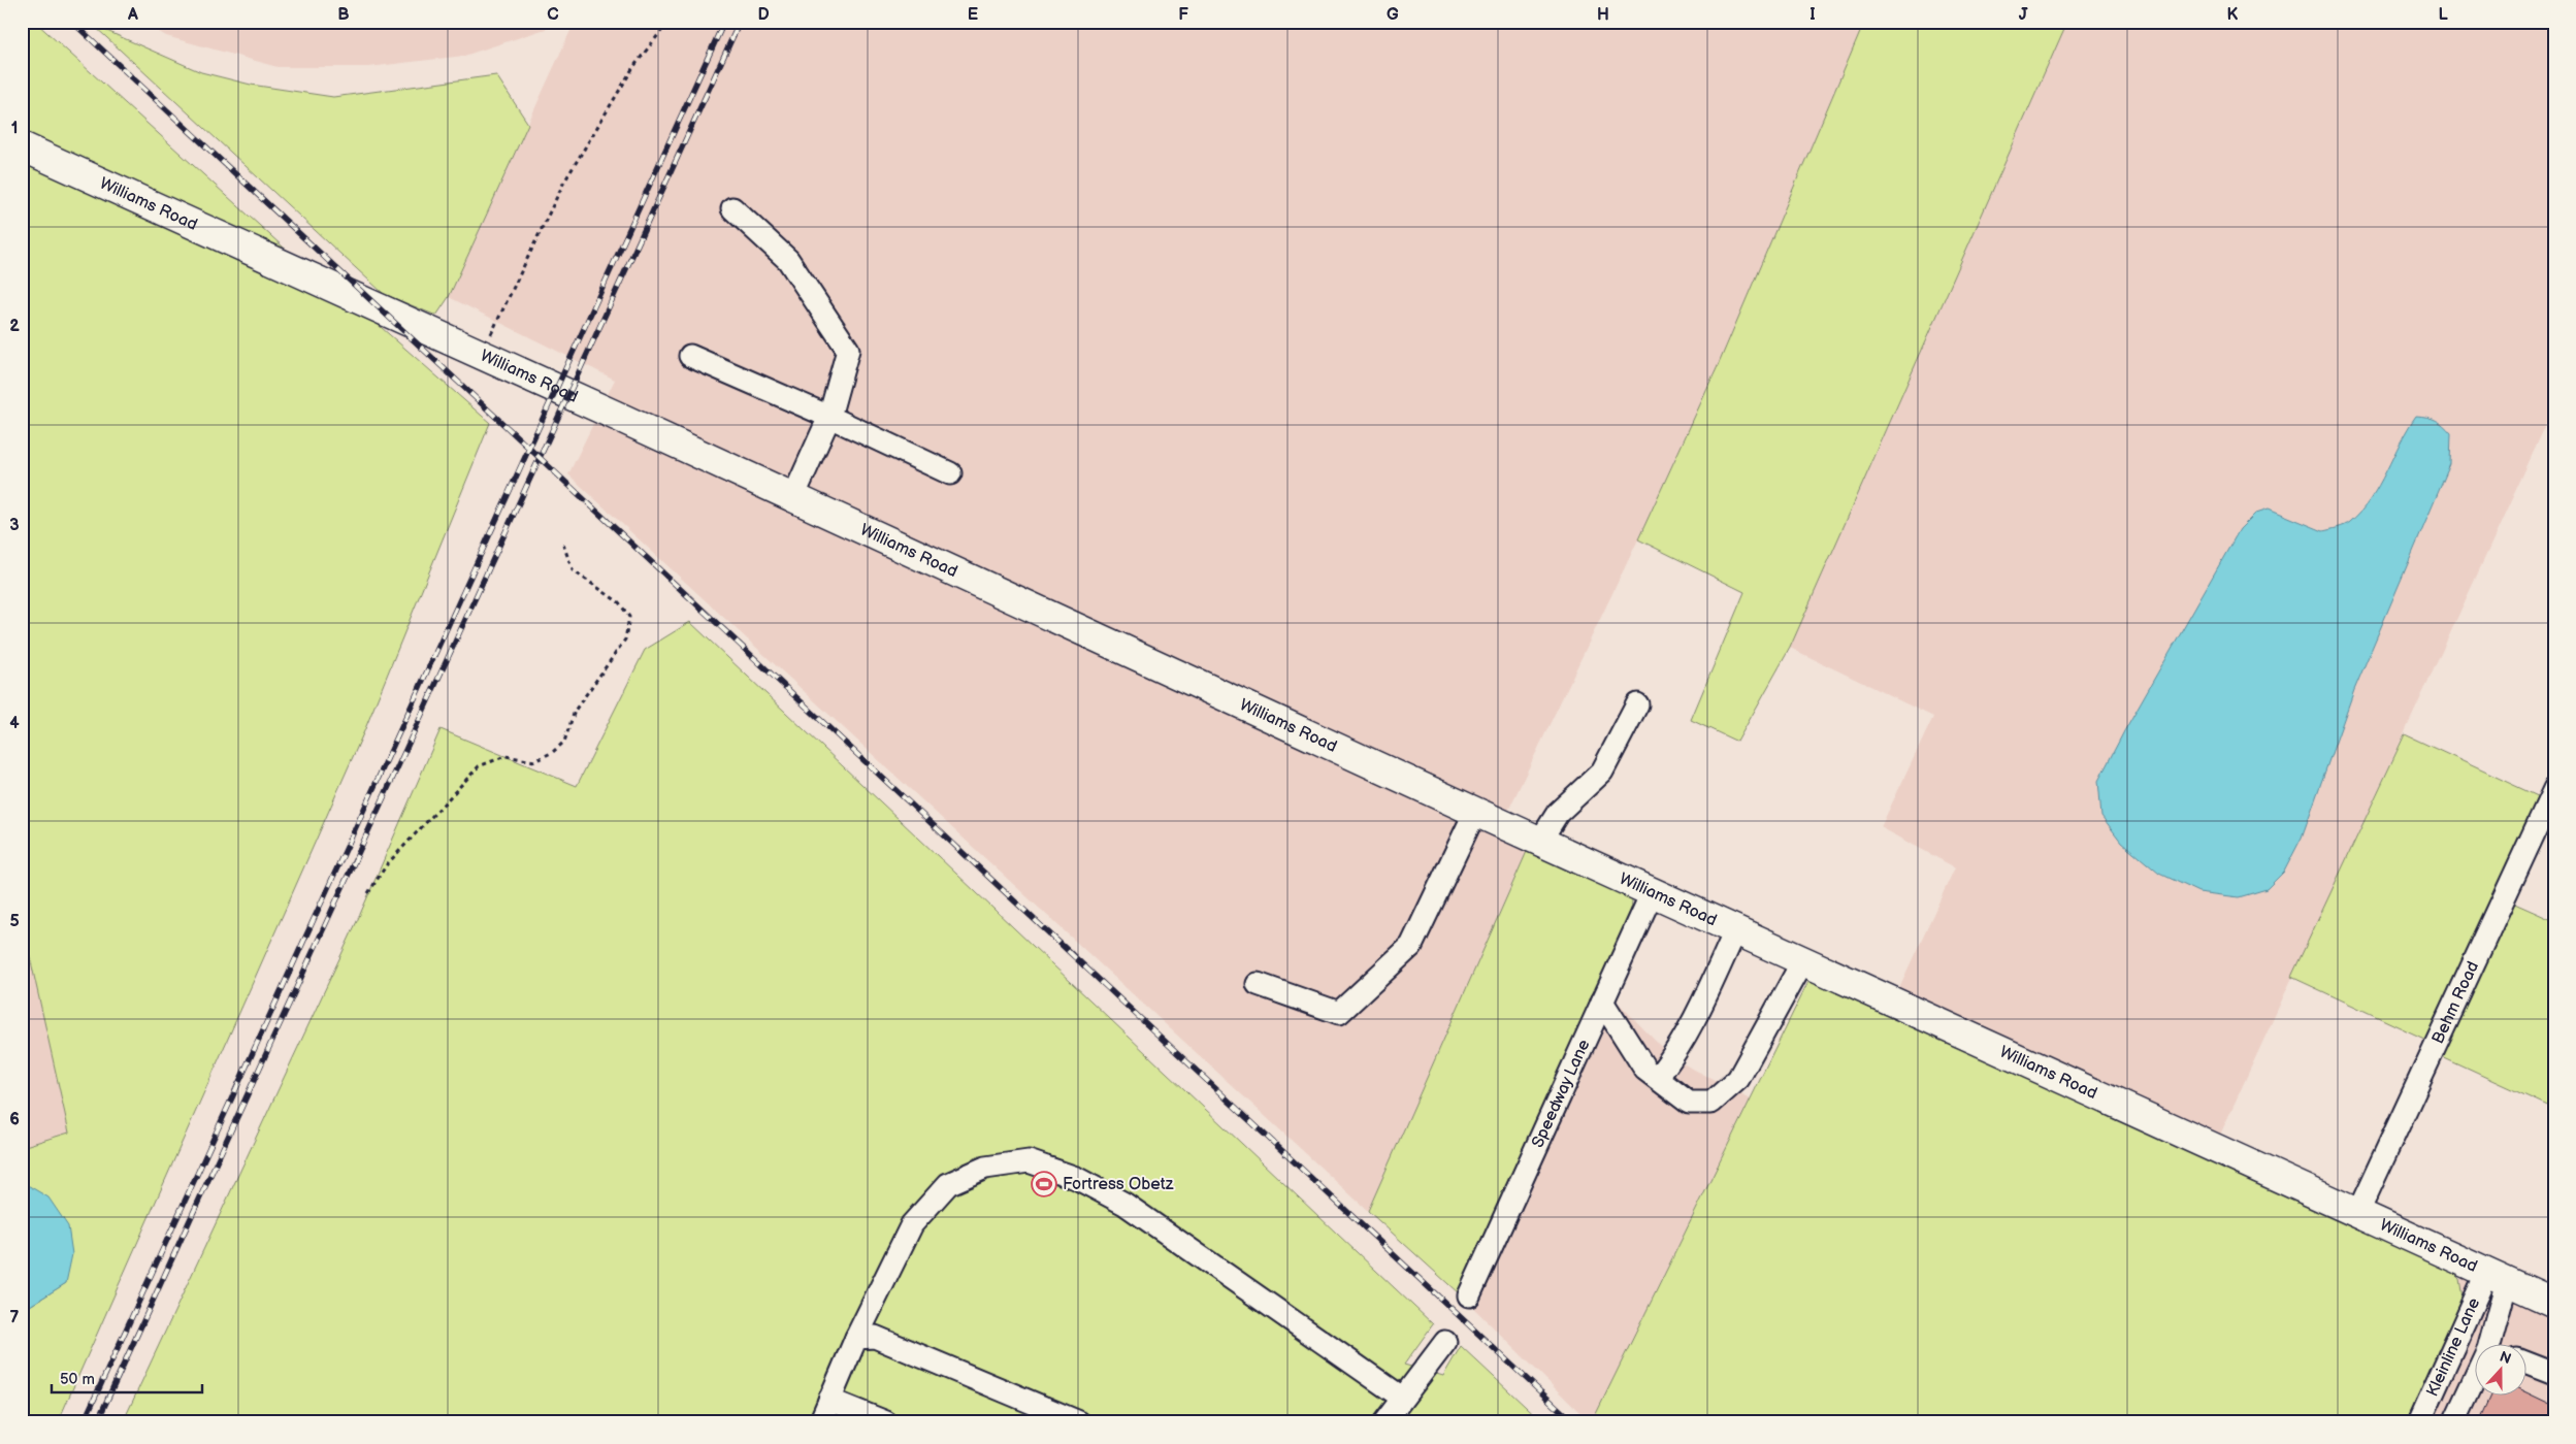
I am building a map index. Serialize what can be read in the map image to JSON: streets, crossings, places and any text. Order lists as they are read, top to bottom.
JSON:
{
  "streets": {
    "main road": ["Williams Road"],
    "street": ["Behm Road", "Speedway Lane", "Kleinline Lane"]
  },
  "crossings": [
    ["Williams Road", "Behm Road"],
    ["Williams Road", "Speedway Lane"],
    ["Williams Road", "Kleinline Lane"]
  ],
  "places": {
    "sports": ["Fortress Obetz"]
  },
  "scale_bar": "50 m",
  "north": "top",
  "grid": {
    "columns": [
      "A",
      "B",
      "C",
      "D",
      "E",
      "F",
      "G",
      "H",
      "I",
      "J",
      "K",
      "L"
    ],
    "rows": [
      "1",
      "2",
      "3",
      "4",
      "5",
      "6",
      "7"
    ]
  }
}
